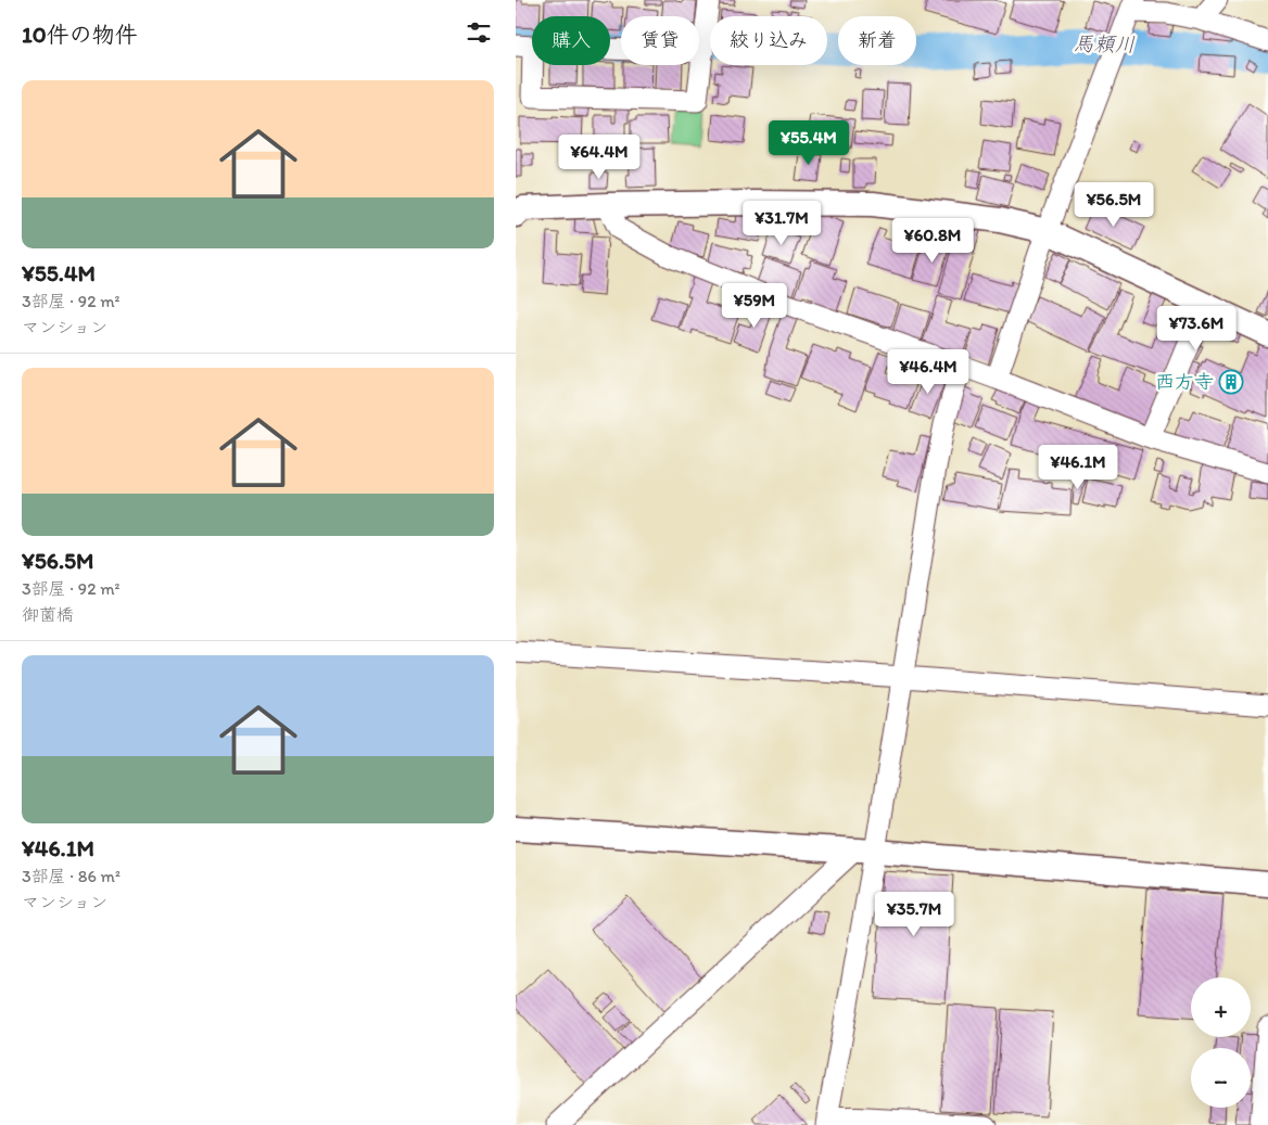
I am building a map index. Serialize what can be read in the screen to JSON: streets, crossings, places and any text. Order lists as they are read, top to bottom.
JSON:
{
  "water": ["馬頼川"],
  "places": {
    "building": ["西方寺"]
  },
  "page": {
    "heading": "10件の物件",
    "chip": [
      "購入",
      "賃貸",
      "絞り込み",
      "新着"
    ],
    "list": [
      {
        "name": "¥55.4M",
        "note": "3部屋 · 92 m² · マンション"
      },
      {
        "name": "¥56.5M",
        "note": "3部屋 · 92 m² · 御薗橋"
      },
      {
        "name": "¥46.1M",
        "note": "3部屋 · 86 m² · マンション"
      }
    ],
    "price": [
      "¥55.4M",
      "¥64.4M",
      "¥56.5M",
      "¥31.7M",
      "¥60.8M",
      "¥59M",
      "¥73.6M",
      "¥46.4M",
      "¥46.1M",
      "¥35.7M"
    ],
    "map_buttons": ["+", "−"]
  }
}
